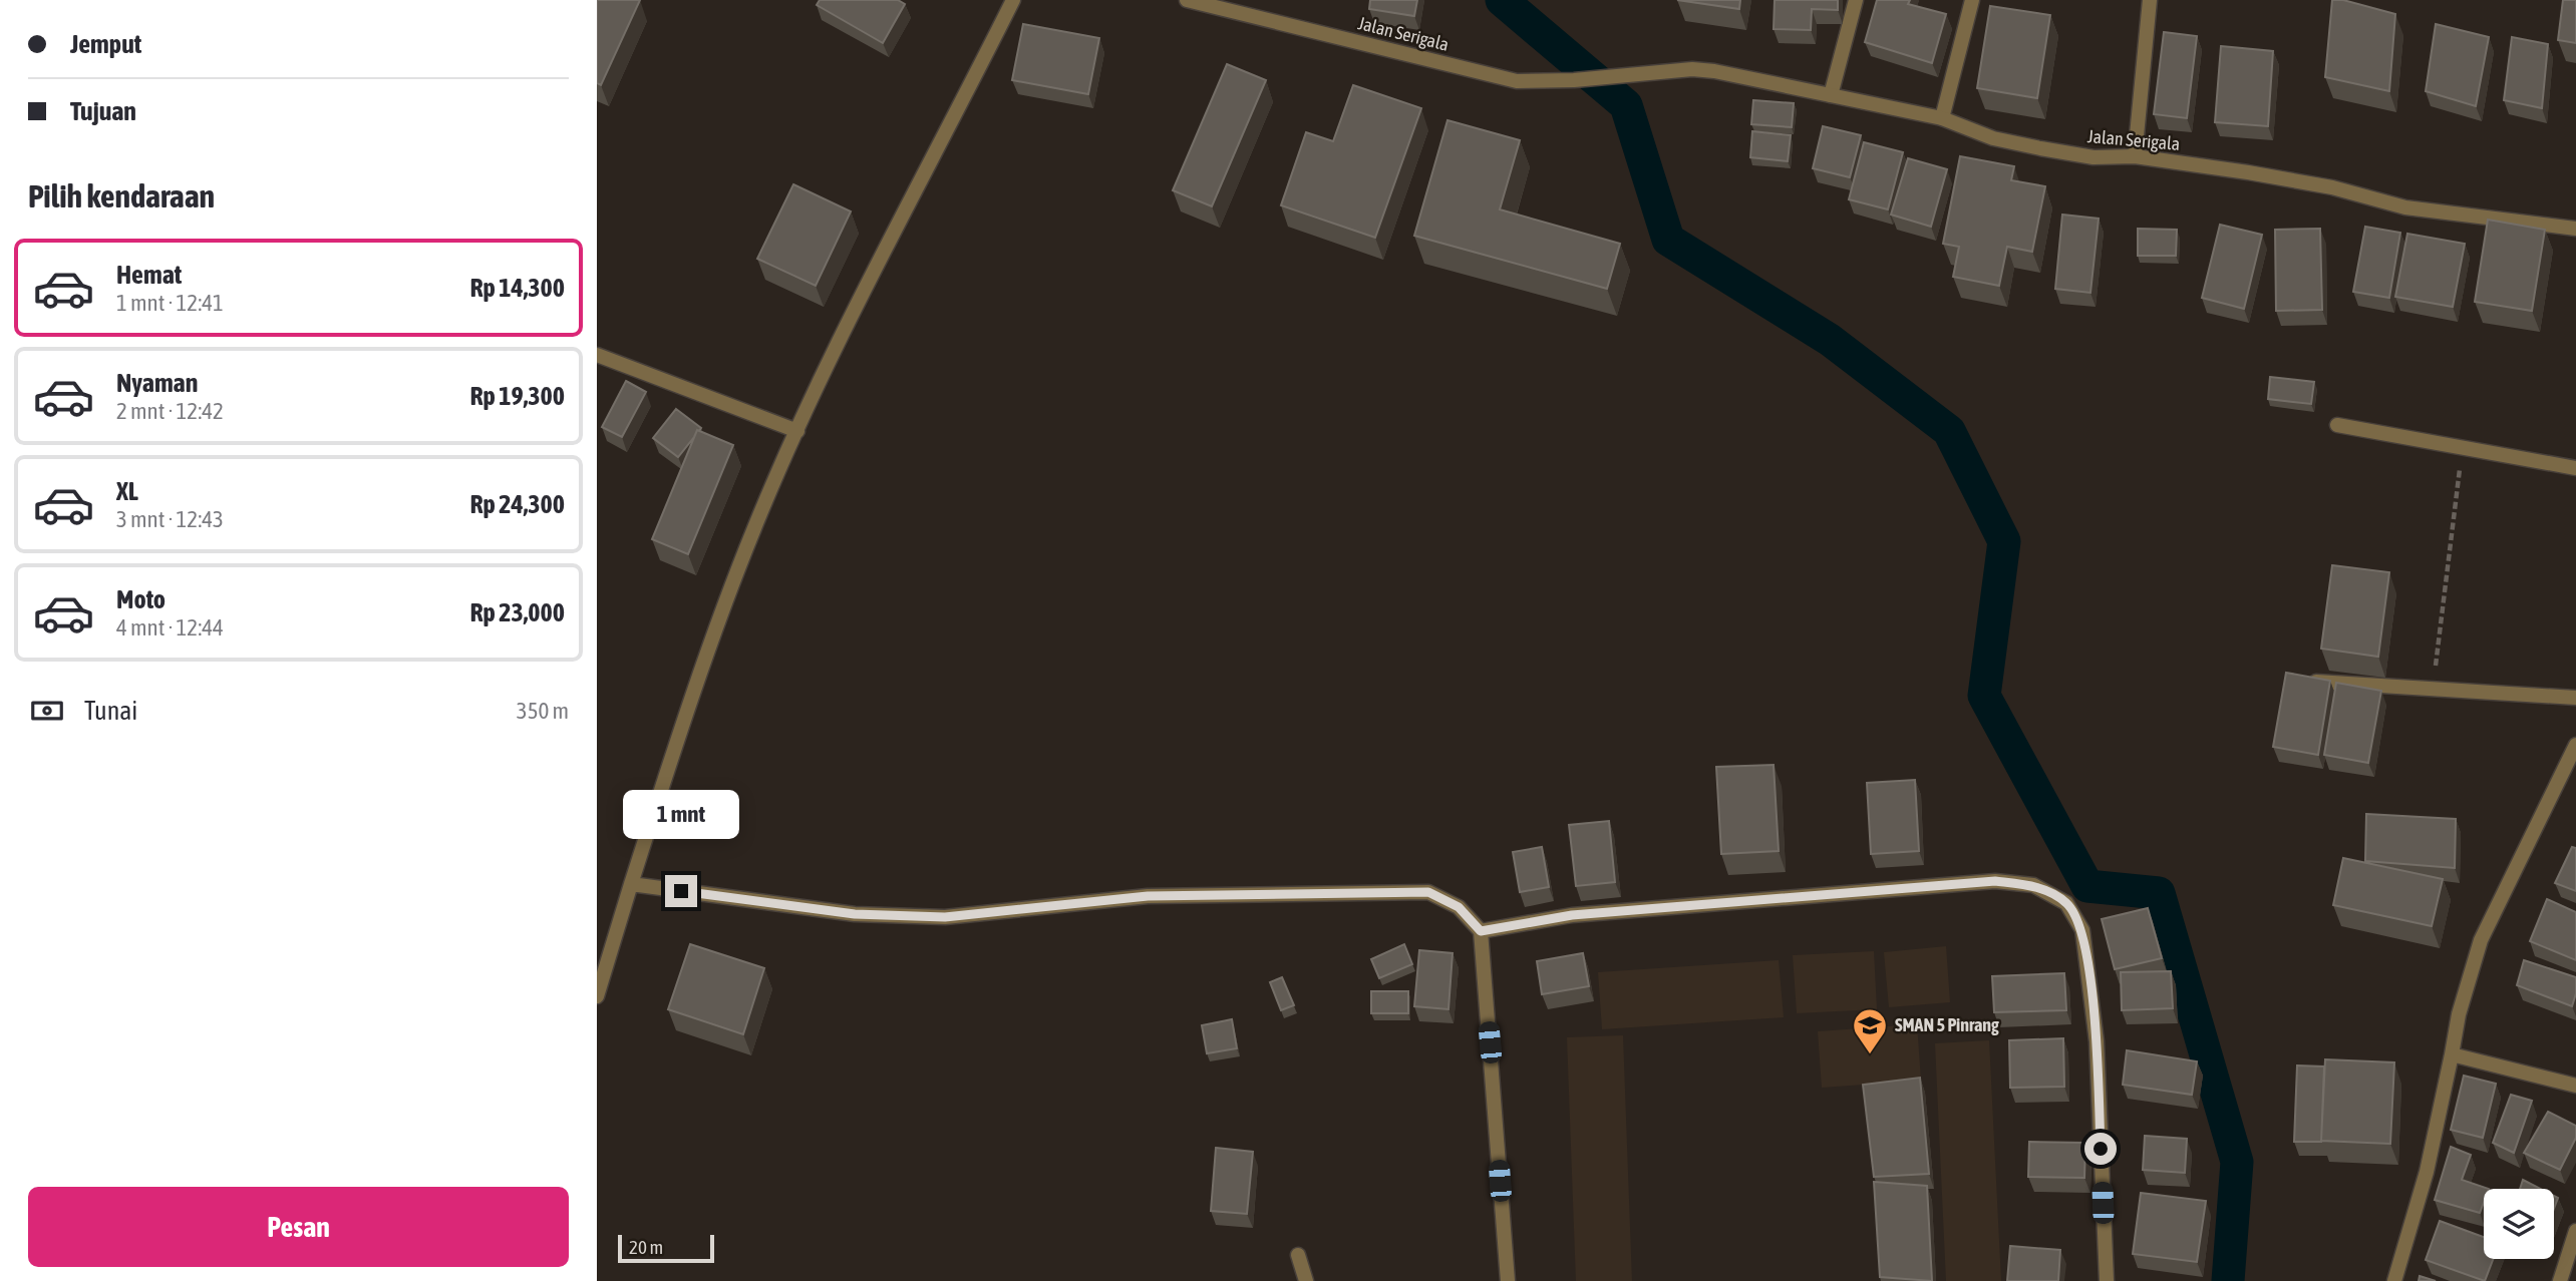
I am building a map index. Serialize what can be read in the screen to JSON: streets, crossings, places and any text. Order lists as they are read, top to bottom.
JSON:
{
  "streets": {
    "street": ["Jalan Serigala"]
  },
  "places": {
    "school or university": ["SMAN 5 Pinrang"]
  },
  "scale_bar": "20 m",
  "page": {
    "banner": ["Jemput", "Tujuan"],
    "heading": "Pilih kendaraan",
    "list": [
      {
        "name": "Hemat",
        "note": "1 mnt · 12:41",
        "value": "Rp 14,300"
      },
      {
        "name": "Nyaman",
        "note": "2 mnt · 12:42",
        "value": "Rp 19,300"
      },
      {
        "name": "XL",
        "note": "3 mnt · 12:43",
        "value": "Rp 24,300"
      },
      {
        "name": "Moto",
        "note": "4 mnt · 12:44",
        "value": "Rp 23,000"
      }
    ],
    "pay": ["Tunai", "350 m"],
    "bubble": "1 mnt",
    "buttons": "Pesan",
    "scale": "20 m"
  }
}
